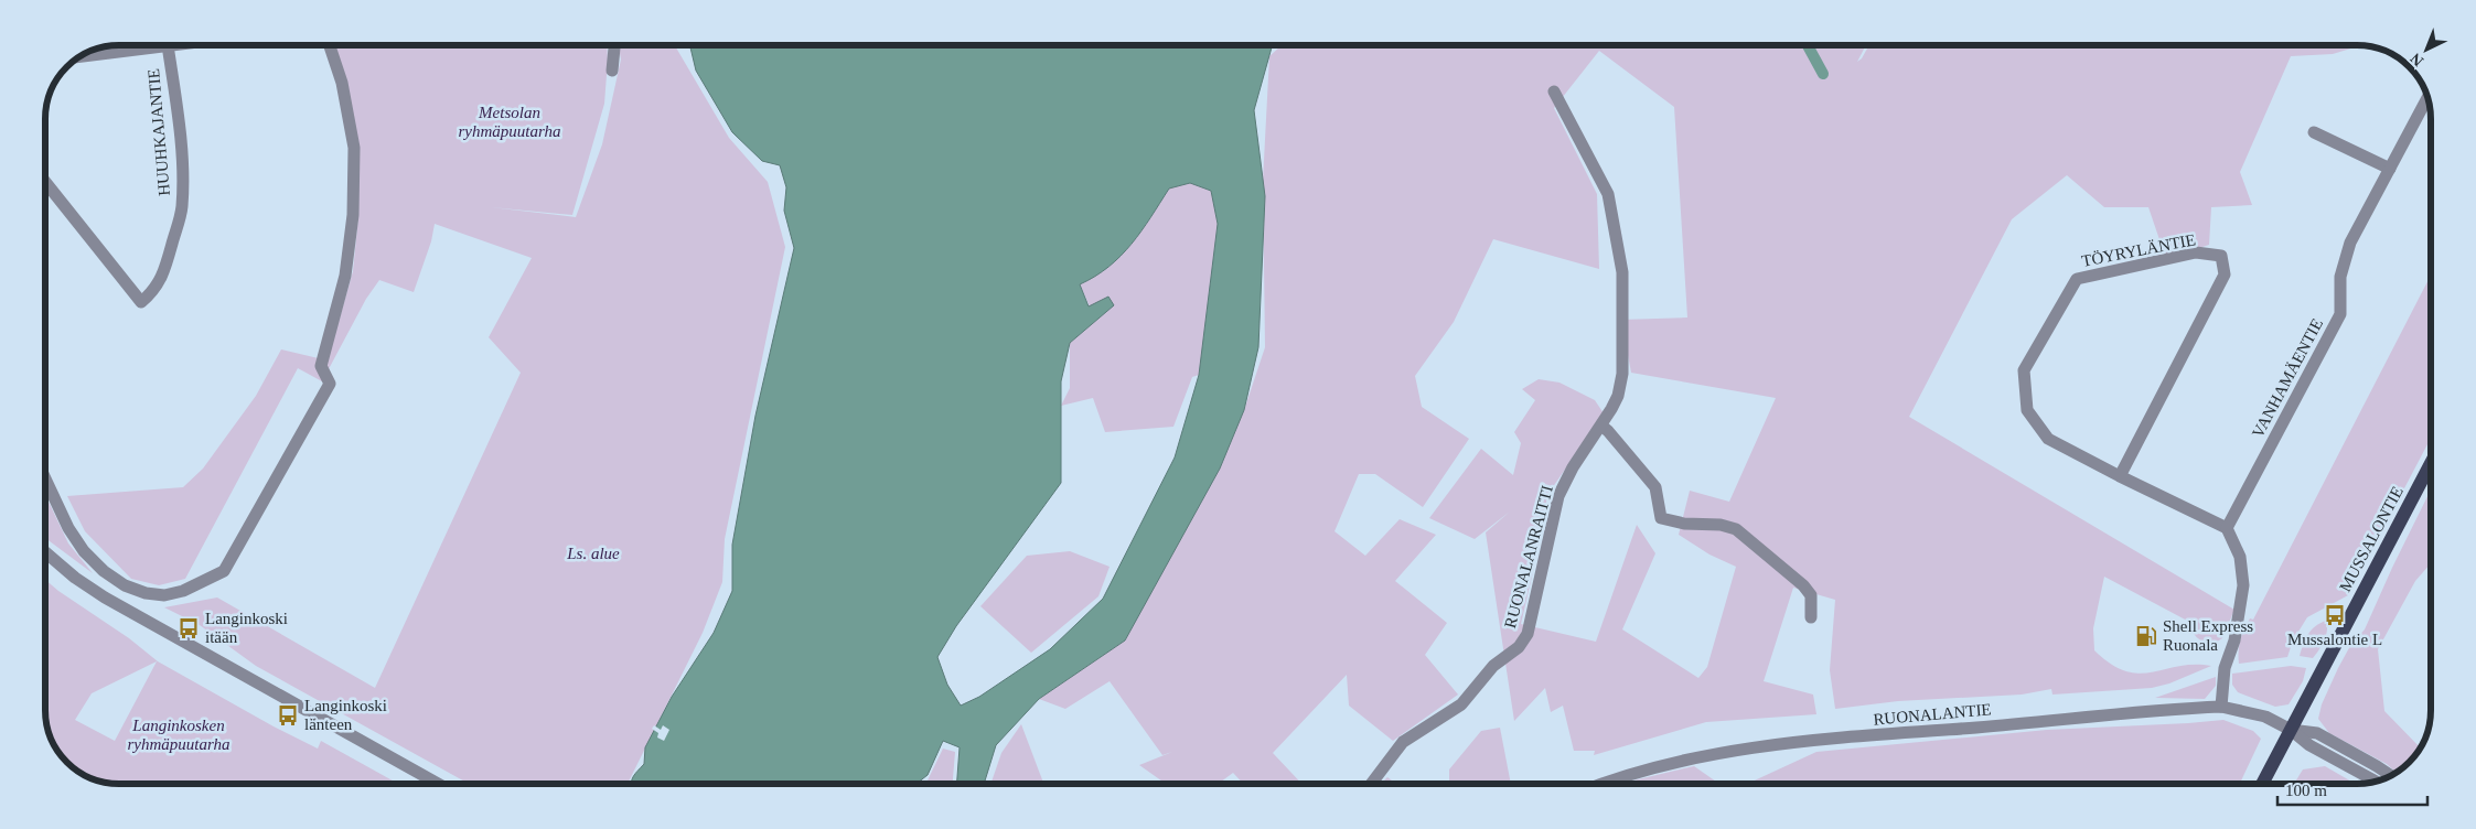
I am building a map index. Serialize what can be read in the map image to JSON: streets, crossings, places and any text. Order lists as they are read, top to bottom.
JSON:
{
  "streets": {
    "main road": ["MUSSALONTIE"],
    "street": [
      "HUUHKAJANTIE",
      "TÖYRYLÄNTIE",
      "VANHAMÄENTIE",
      "RUONALANRAITTI",
      "RUONALANTIE"
    ]
  },
  "crossings": [
    ["TÖYRYLÄNTIE", "VANHAMÄENTIE"],
    ["MUSSALONTIE", "RUONALANTIE"]
  ],
  "parks": ["Metsolan ryhmäpuutarha", "Ls. alue", "Langinkosken ryhmäpuutarha"],
  "places": {
    "bus stop": ["Mussalontie L", "Langinkoski itään", "Langinkoski länteen"],
    "fuel station": ["Shell Express Ruonala"]
  },
  "scale_bar": "100 m",
  "north": "bottom left"
}
